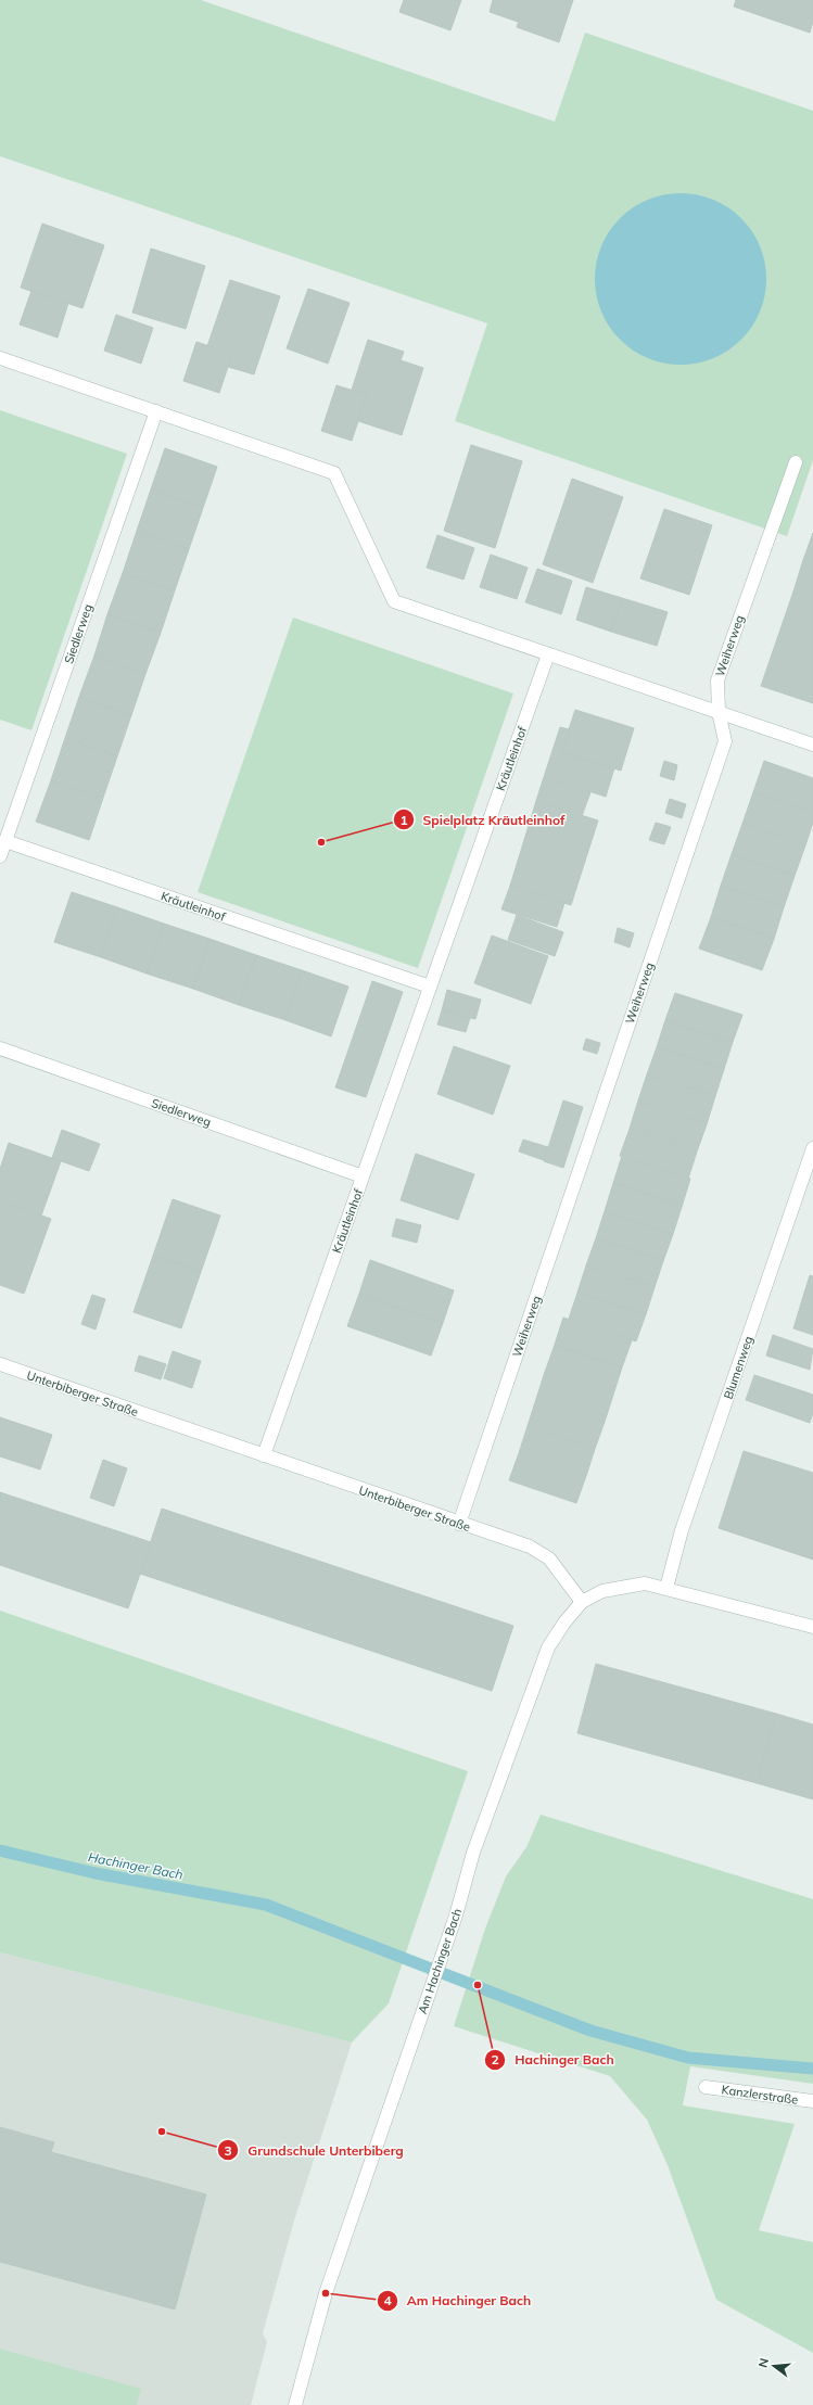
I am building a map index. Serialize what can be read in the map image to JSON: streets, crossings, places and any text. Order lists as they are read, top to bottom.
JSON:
{
  "streets": {
    "street": [
      "Siedlerweg",
      "Weiherweg",
      "Kräutleinhof",
      "Blumenweg",
      "Unterbiberger Straße",
      "Am Hachinger Bach",
      "Kanzlerstraße"
    ]
  },
  "crossings": [
    ["Siedlerweg", "Kräutleinhof"],
    ["Weiherweg", "Unterbiberger Straße"],
    ["Kräutleinhof", "Unterbiberger Straße"],
    ["Unterbiberger Straße", "Am Hachinger Bach"]
  ],
  "water": ["Hachinger Bach"],
  "places": [
    "Spielplatz Kräutleinhof",
    "Hachinger Bach",
    "Grundschule Unterbiberg",
    "Am Hachinger Bach"
  ],
  "north": "left"
}
